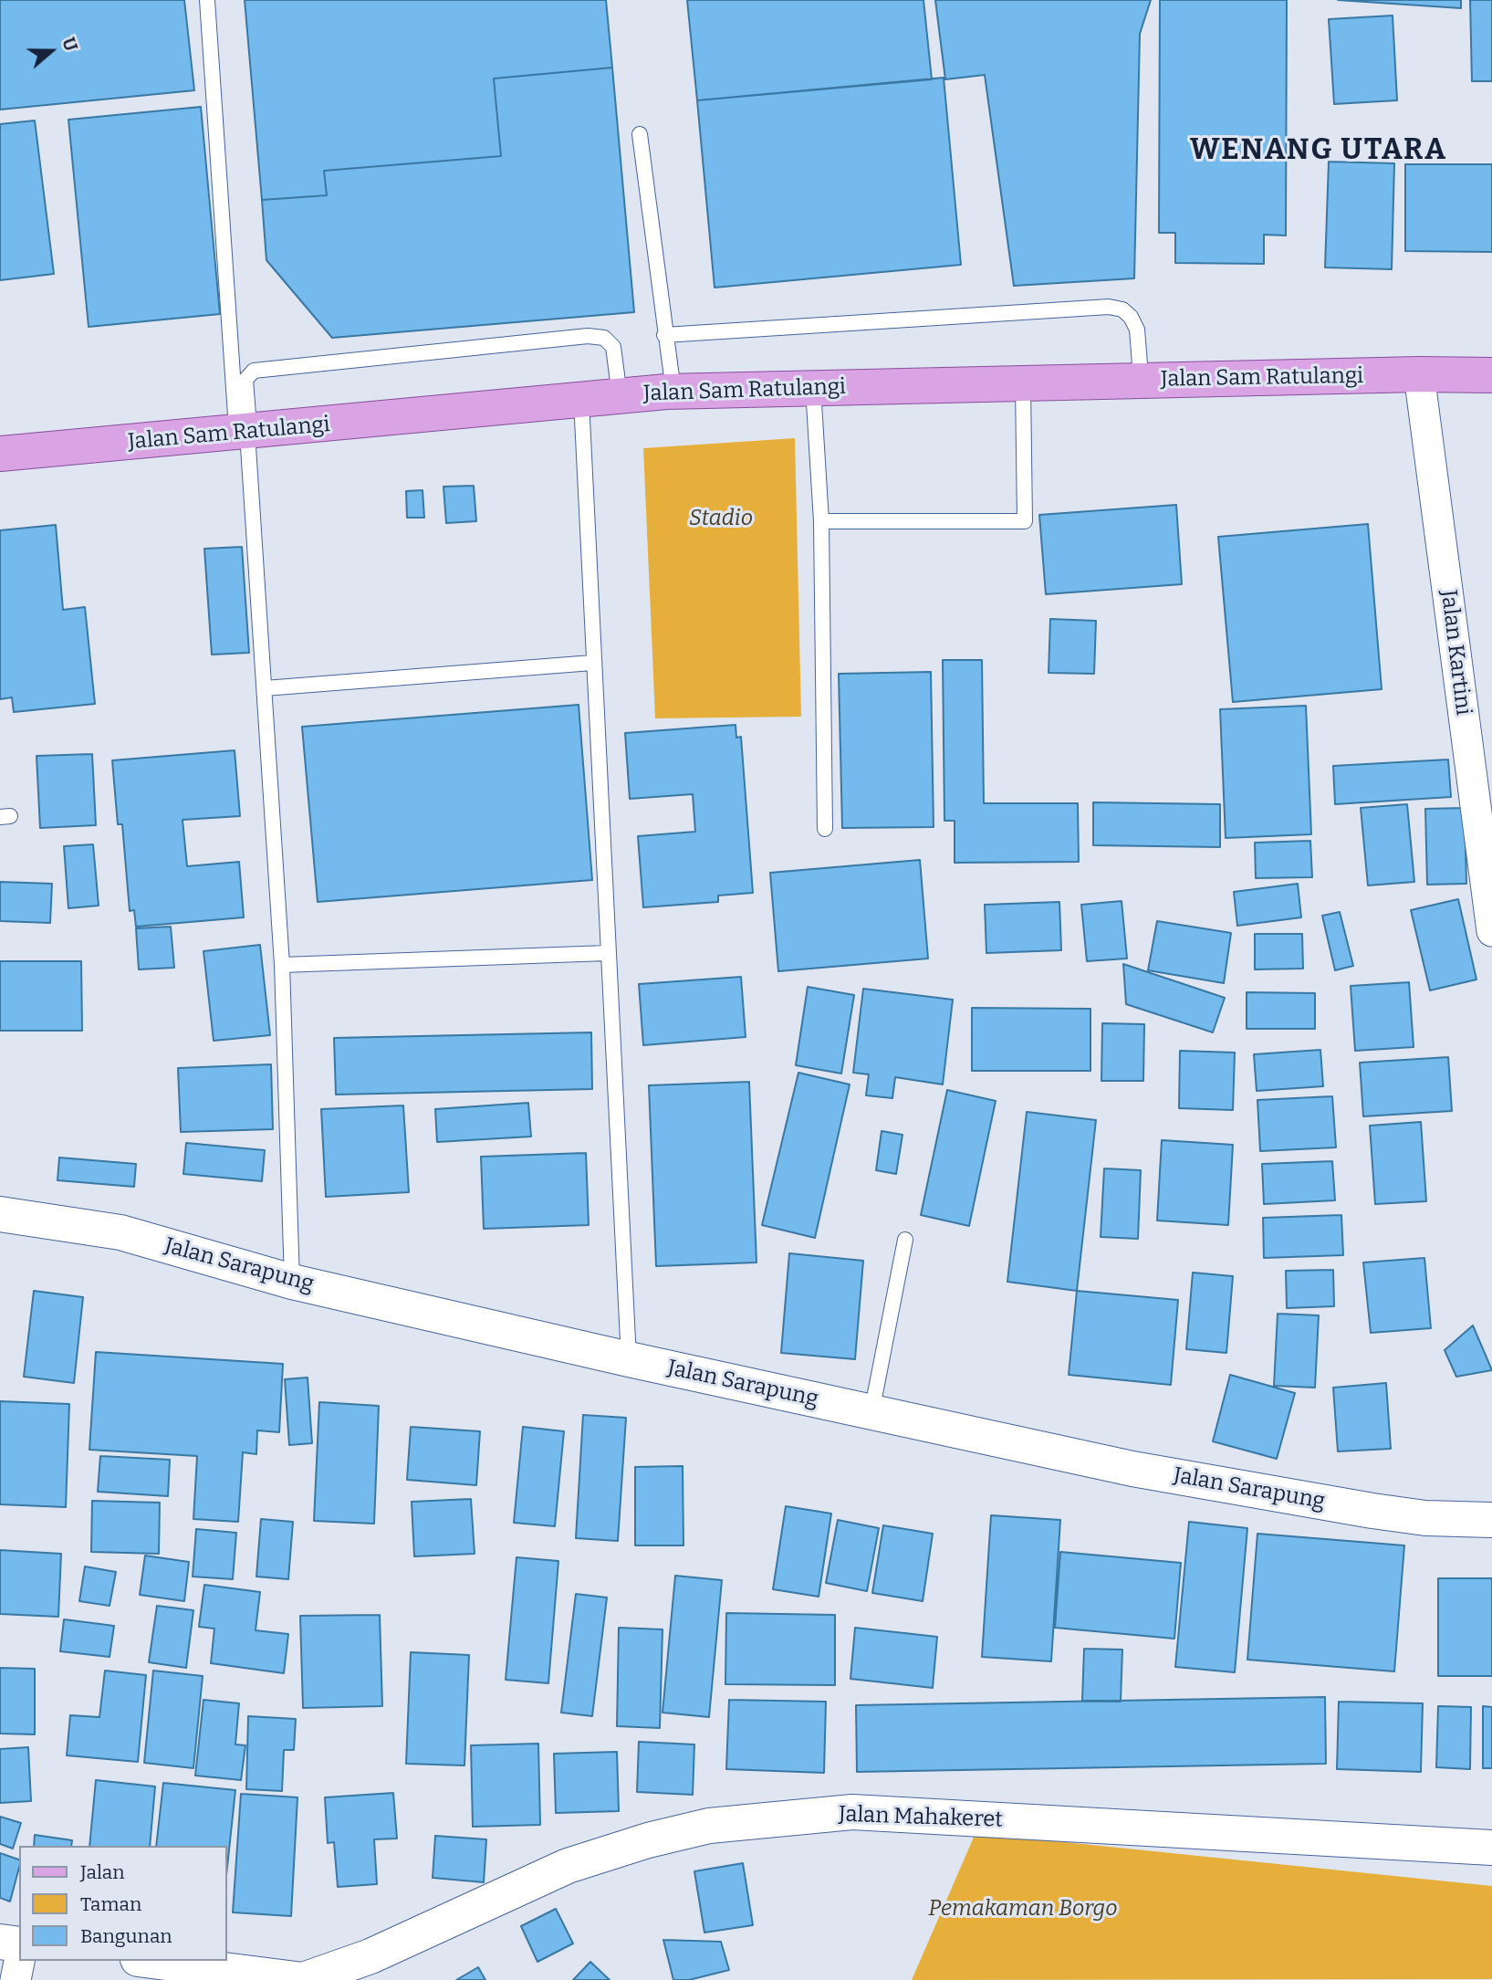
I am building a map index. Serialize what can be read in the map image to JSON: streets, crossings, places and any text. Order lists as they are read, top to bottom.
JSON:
{
  "streets": {
    "main road": ["Jalan Sam Ratulangi"],
    "street": ["Jalan Kartini", "Jalan Sarapung", "Jalan Mahakeret"]
  },
  "crossings": [
    ["Jalan Sam Ratulangi", "Jalan Kartini"]
  ],
  "districts": ["WENANG UTARA"],
  "parks": ["Stadio", "Pemakaman Borgo"],
  "legend": ["Jalan", "Taman", "Bangunan"],
  "north": "right"
}
